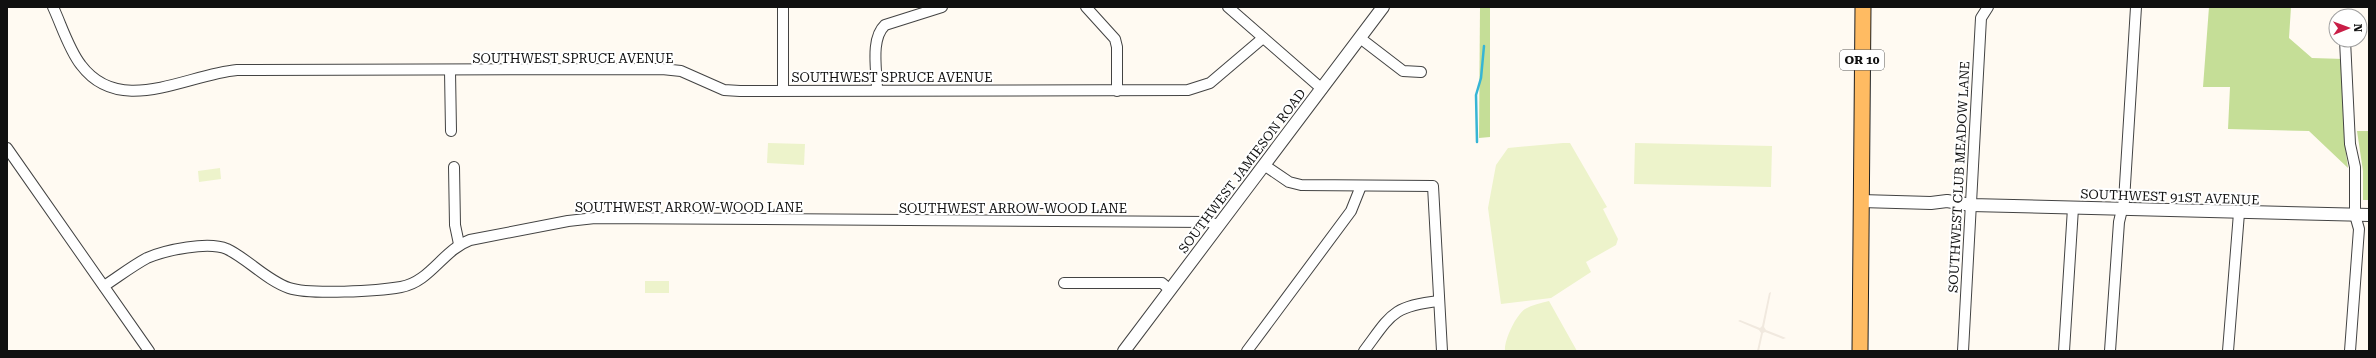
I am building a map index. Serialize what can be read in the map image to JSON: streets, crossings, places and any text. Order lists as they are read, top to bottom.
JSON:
{
  "streets": {
    "main road": ["OR 10"],
    "street": [
      "SOUTHWEST SPRUCE AVENUE",
      "SOUTHWEST JAMIESON ROAD",
      "SOUTHWEST CLUB MEADOW LANE",
      "SOUTHWEST 91ST AVENUE",
      "SOUTHWEST ARROW-WOOD LANE"
    ]
  },
  "crossings": [
    ["OR 10", "SOUTHWEST 91ST AVENUE"],
    ["SOUTHWEST JAMIESON ROAD", "SOUTHWEST ARROW-WOOD LANE"],
    ["SOUTHWEST CLUB MEADOW LANE", "SOUTHWEST 91ST AVENUE"]
  ],
  "north": "right"
}
